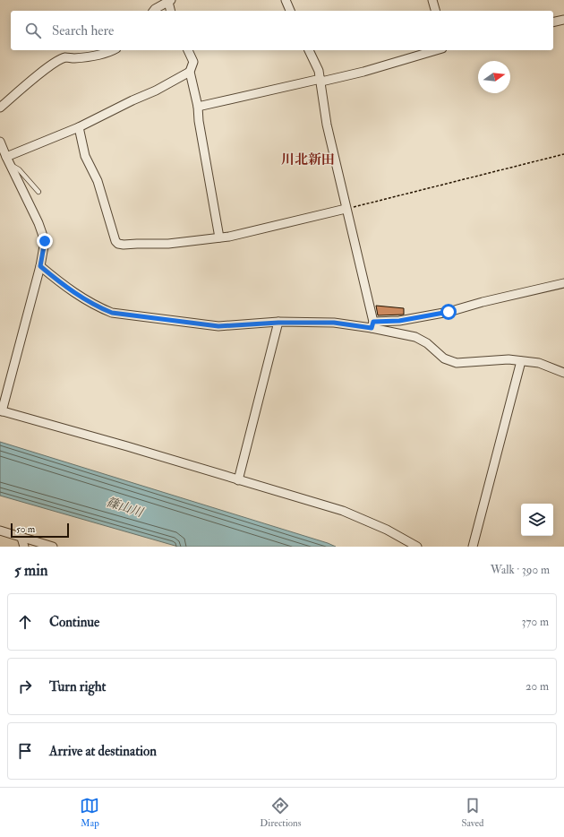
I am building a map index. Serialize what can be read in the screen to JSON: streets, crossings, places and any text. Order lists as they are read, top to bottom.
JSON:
{
  "districts": ["川北新田"],
  "water": ["篠山川"],
  "scale_bar": "50 m",
  "north": "right",
  "page": {
    "search": "Search here",
    "scale": "50 m",
    "heading": ["5 min", "Walk · 390 m"],
    "list": [
      ["Continue", "370 m"],
      ["Turn right", "20 m"],
      "Arrive at destination"
    ],
    "nav": ["Map", "Directions", "Saved"]
  }
}
